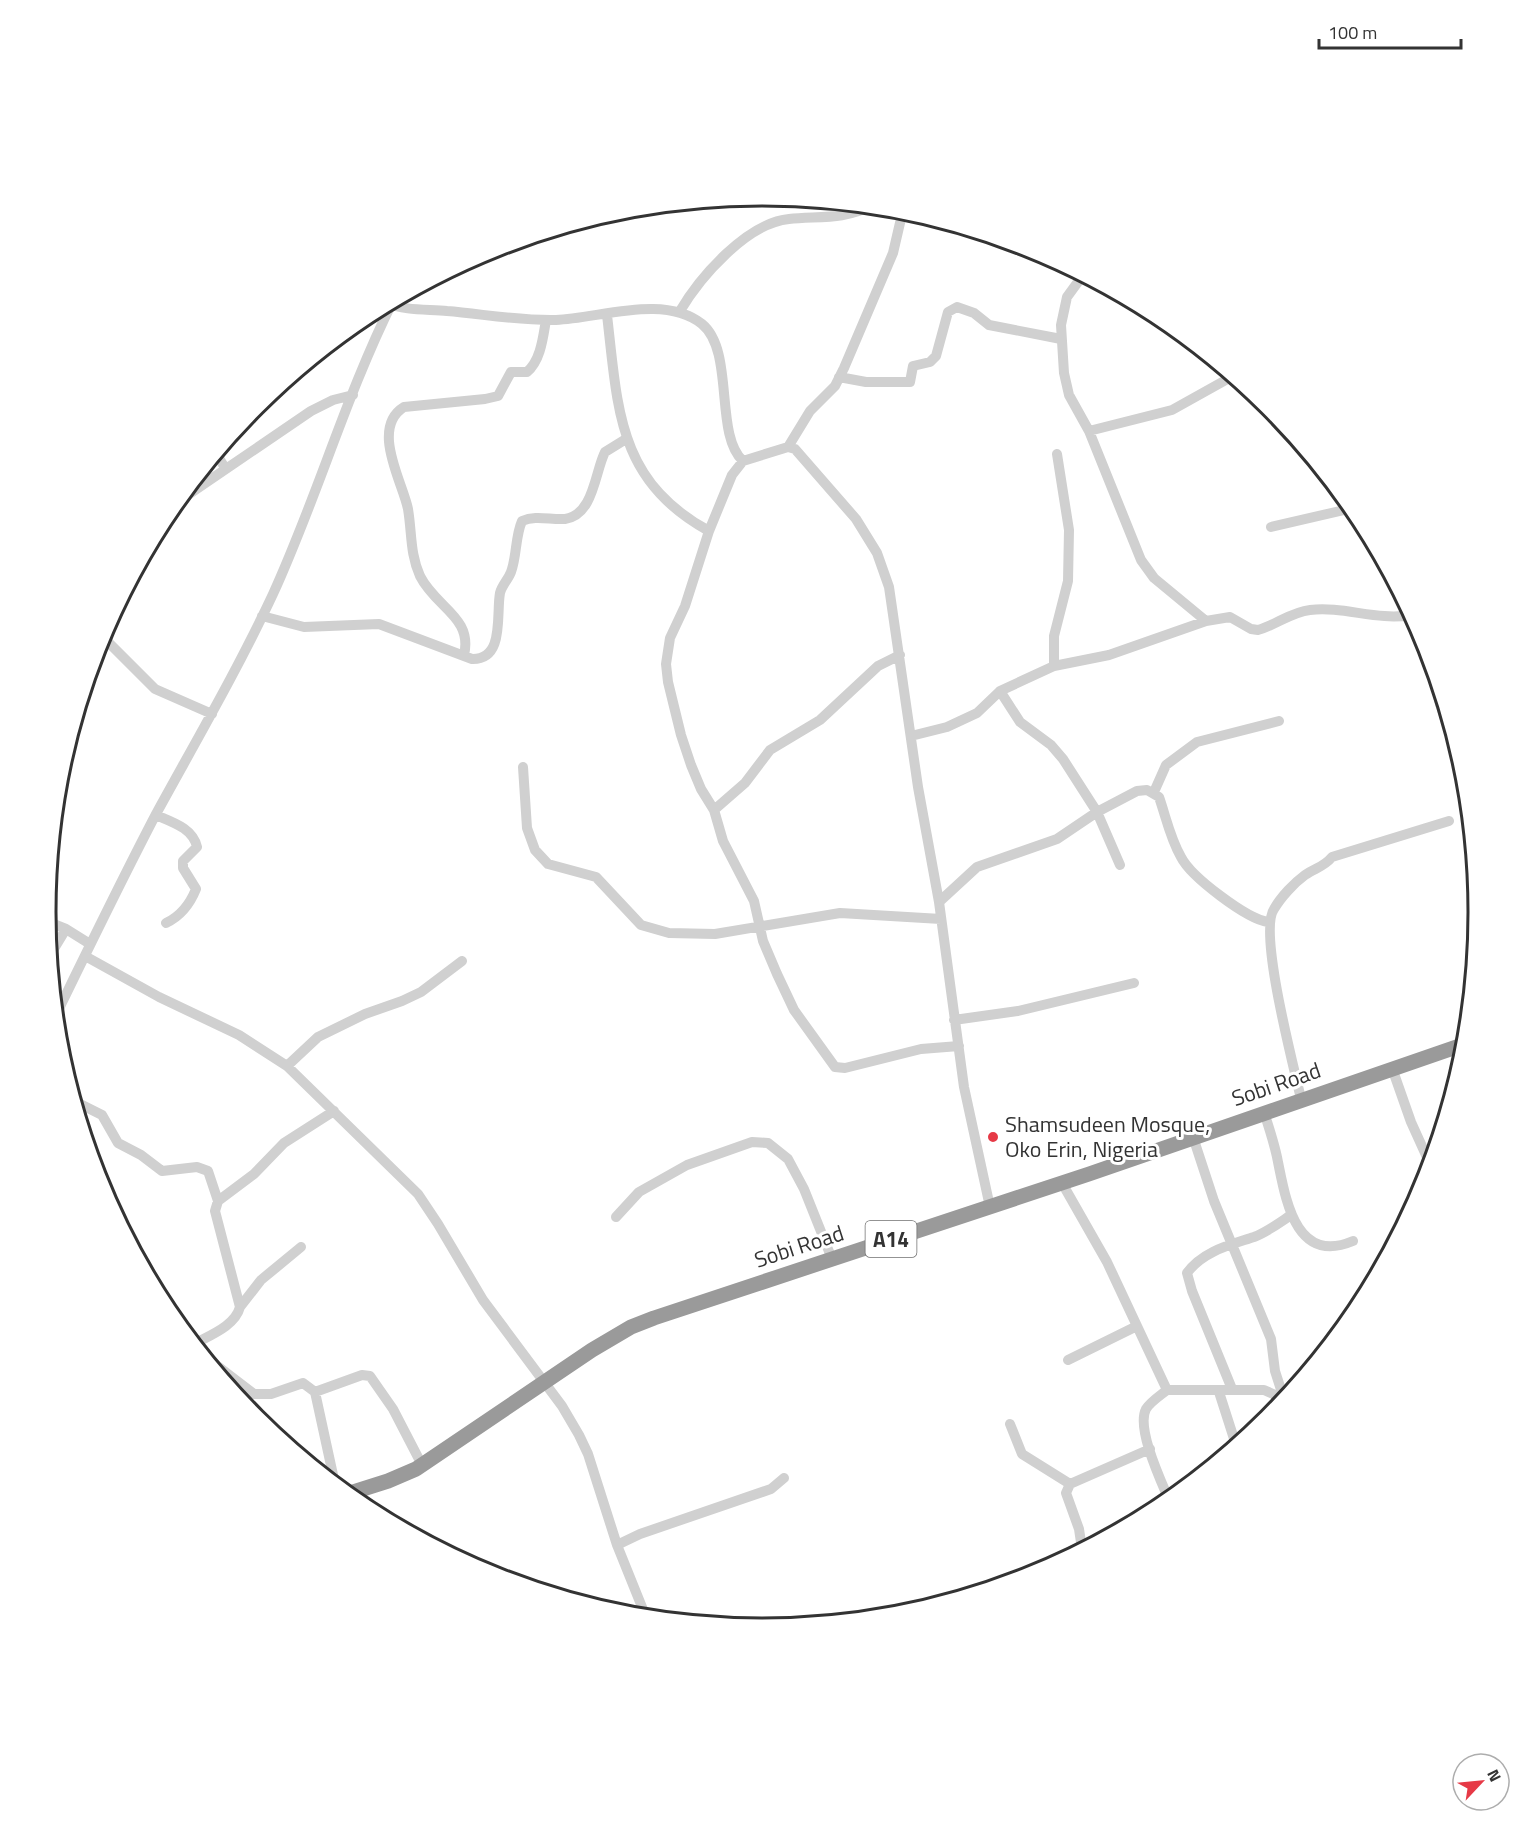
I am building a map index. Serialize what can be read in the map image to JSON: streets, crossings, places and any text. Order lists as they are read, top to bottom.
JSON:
{
  "streets": {
    "highway": ["Sobi Road", "A14"]
  },
  "places": ["Shamsudeen Mosque, Oko Erin, Nigeria"],
  "scale_bar": "100 m",
  "north": "top right"
}
